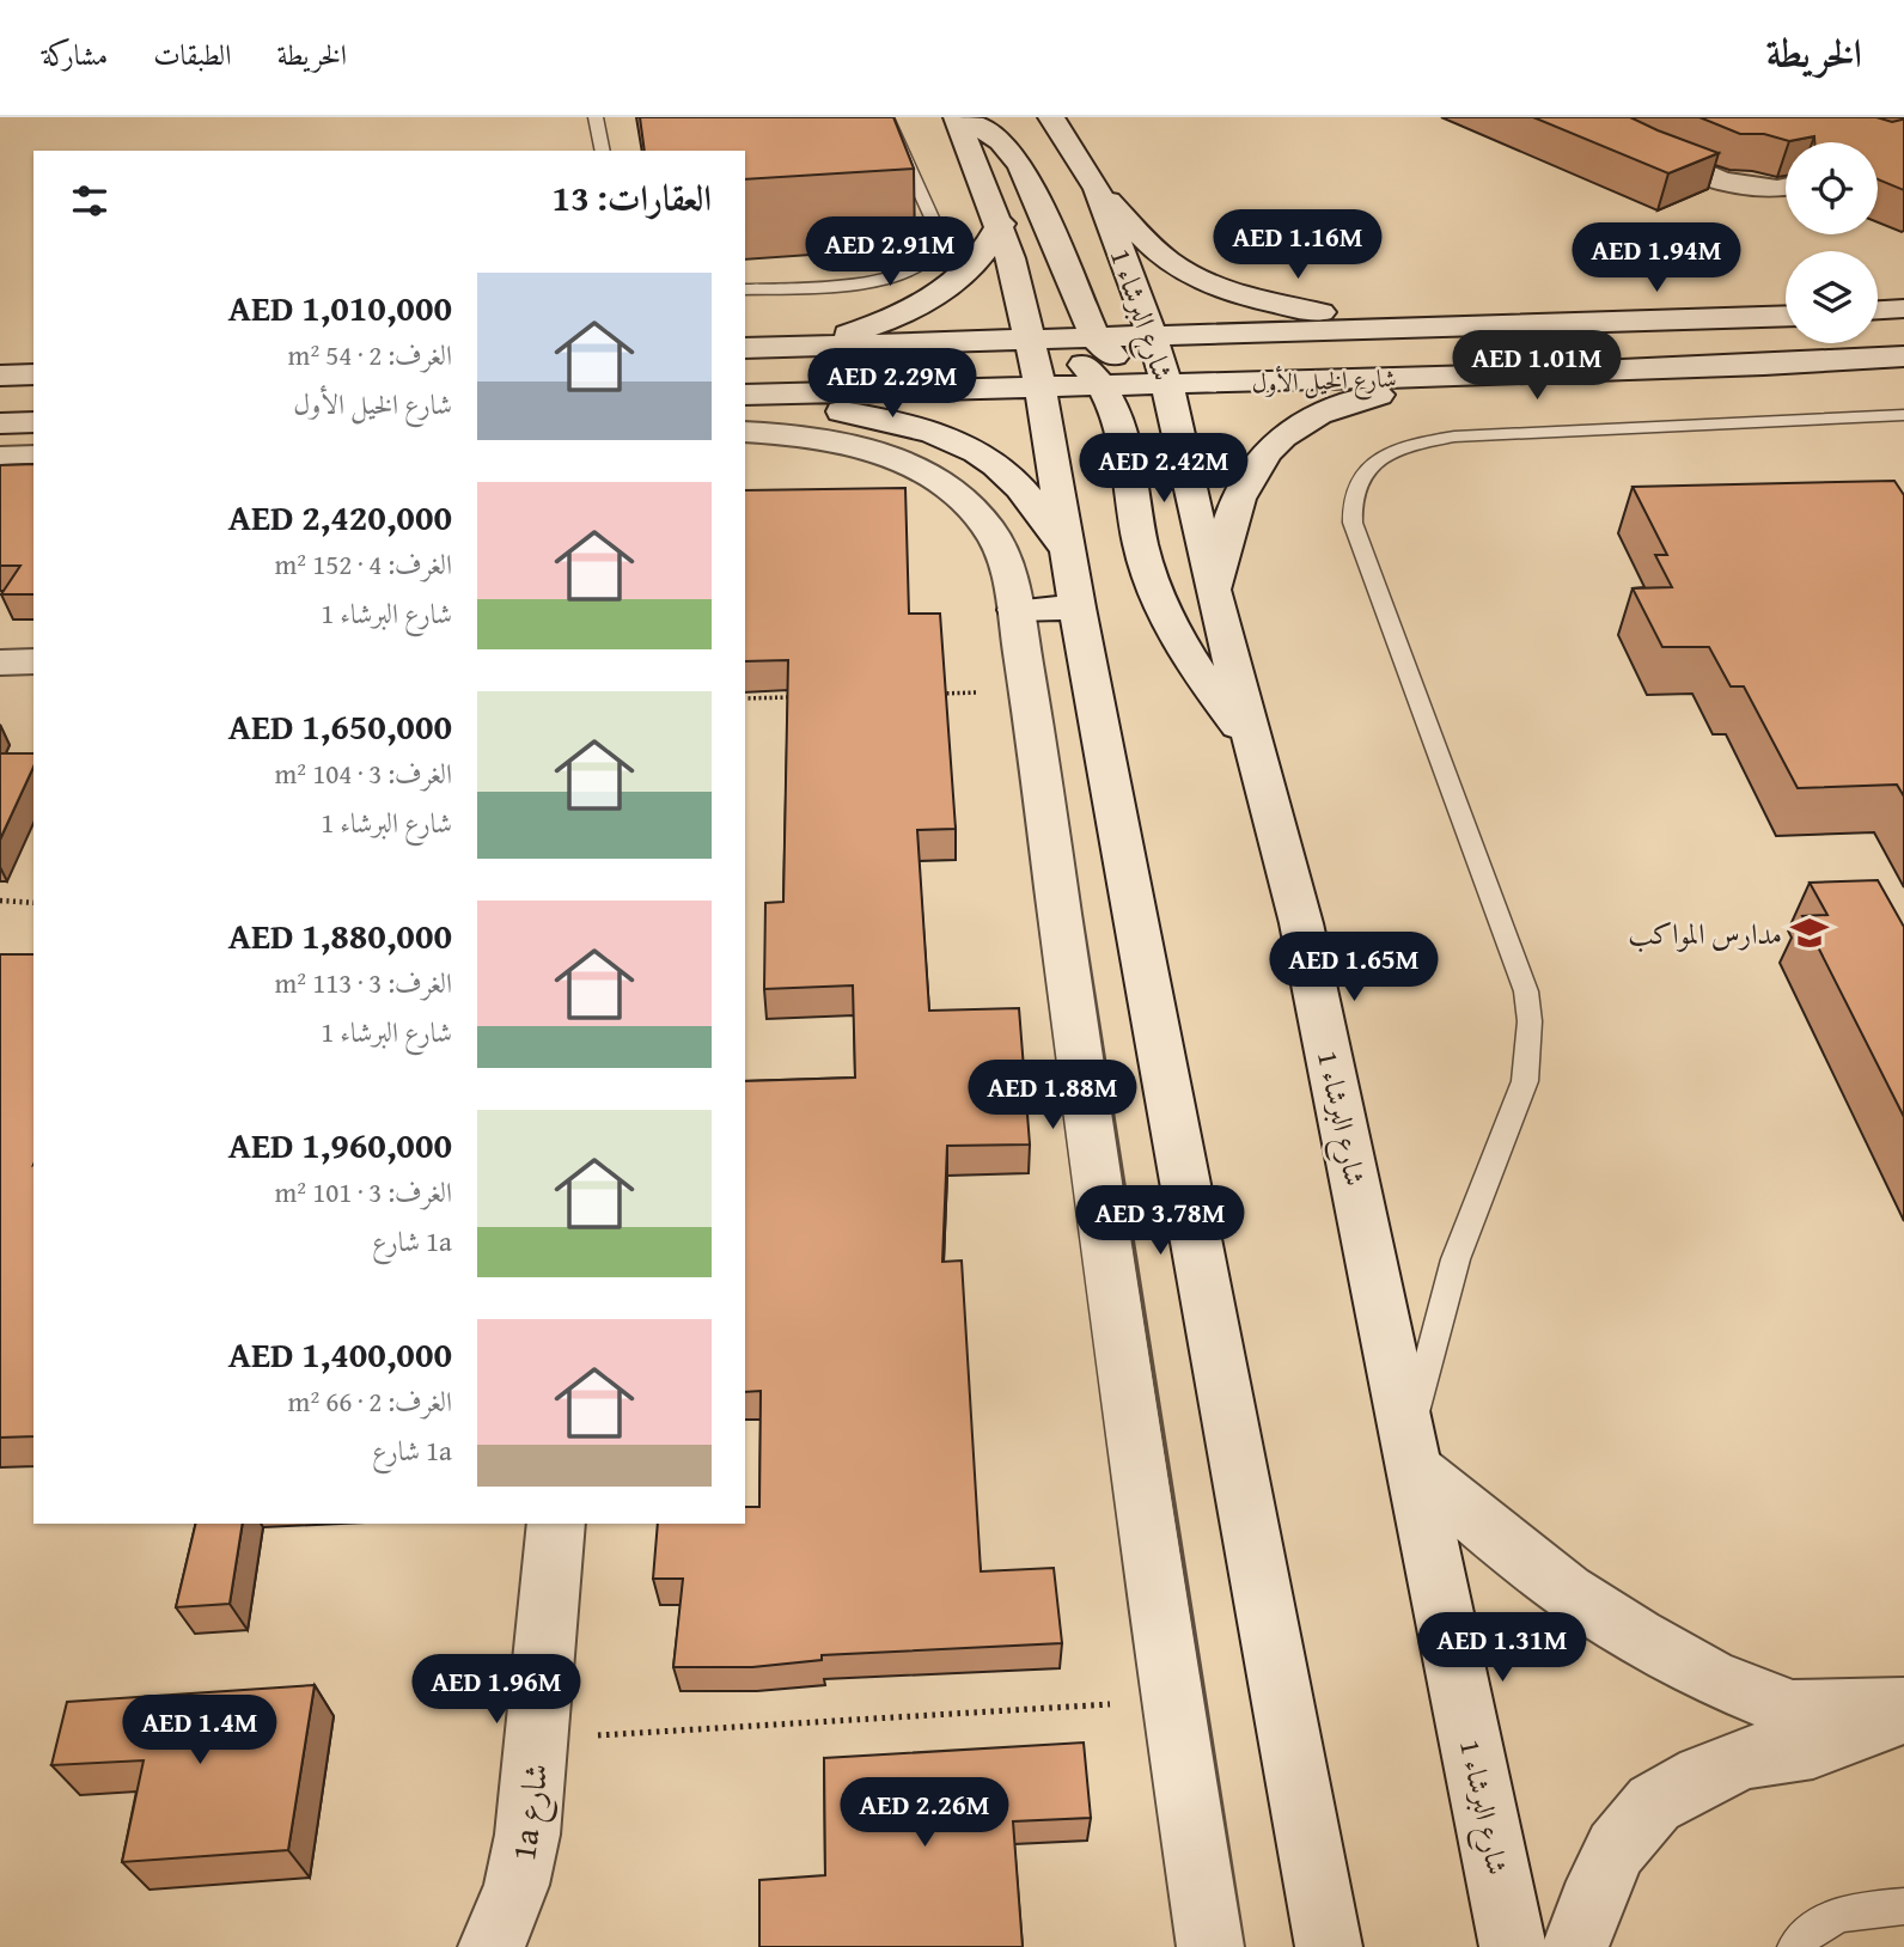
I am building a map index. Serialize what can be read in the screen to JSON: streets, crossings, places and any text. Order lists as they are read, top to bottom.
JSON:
{
  "streets": {
    "street": ["شارع البرشاء 1", "شارع الخيل الأول", "1a شارع"]
  },
  "crossings": [
    ["شارع البرشاء 1", "شارع الخيل الأول"]
  ],
  "places": {
    "school or university": ["مدارس المواكب"]
  },
  "page": {
    "header": "الخريطة",
    "nav": ["الخريطة", "الطبقات", "مشاركة"],
    "heading": "العقارات: 13",
    "price": [
      "AED 1.16M",
      "AED 2.91M",
      "AED 1.94M",
      "AED 1.01M",
      "AED 2.29M",
      "AED 2.42M",
      "AED 1.65M",
      "AED 1.88M",
      "AED 3.78M",
      "AED 1.31M",
      "AED 1.96M",
      "AED 1.4M",
      "AED 2.26M"
    ],
    "list": [
      {
        "name": "AED 1,010,000",
        "note": "الغرف: 2 · 54 m² · شارع الخيل الأول"
      },
      {
        "name": "AED 2,420,000",
        "note": "الغرف: 4 · 152 m² · شارع البرشاء 1"
      },
      {
        "name": "AED 1,650,000",
        "note": "الغرف: 3 · 104 m² · شارع البرشاء 1"
      },
      {
        "name": "AED 1,880,000",
        "note": "الغرف: 3 · 113 m² · شارع البرشاء 1"
      },
      {
        "name": "AED 1,960,000",
        "note": "الغرف: 3 · 101 m² · 1a شارع"
      },
      {
        "name": "AED 1,400,000",
        "note": "الغرف: 2 · 66 m² · 1a شارع"
      }
    ]
  }
}
